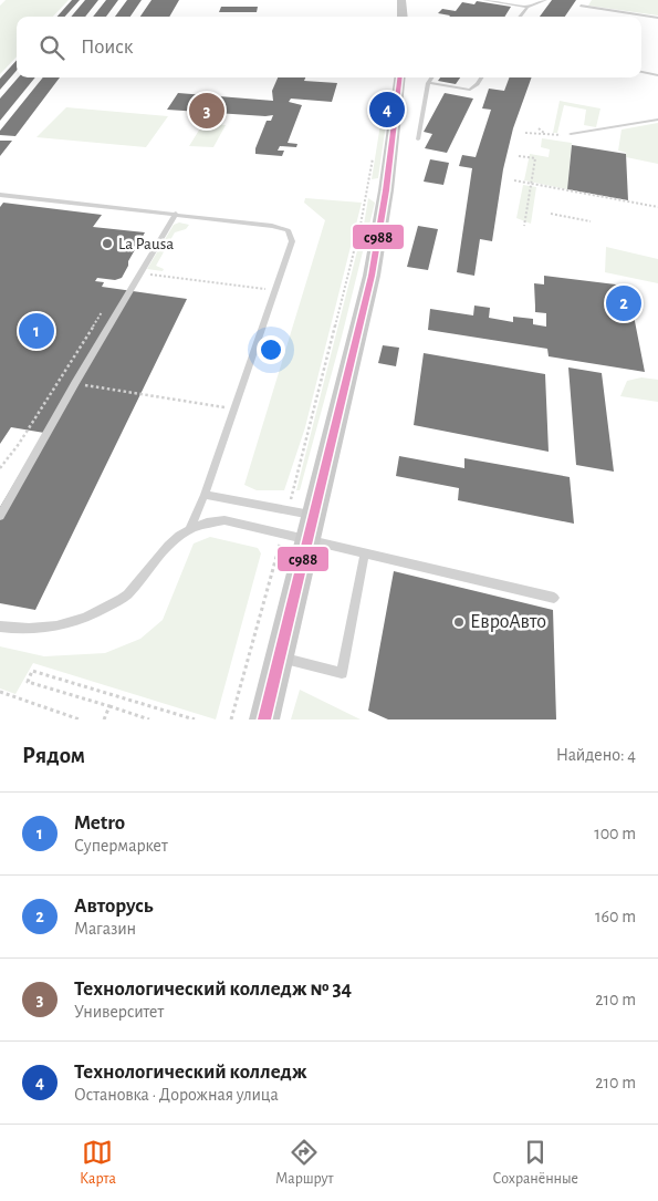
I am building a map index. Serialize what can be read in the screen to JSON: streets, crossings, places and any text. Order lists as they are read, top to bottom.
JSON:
{
  "places": ["La Pausa", "ЕвроАвто"],
  "lines": ["transit line с988"],
  "page": {
    "search": "Поиск",
    "pins": [
      "4",
      "3",
      "2",
      "1"
    ],
    "heading": ["Рядом", "Найдено: 4"],
    "list": [
      {
        "mark": "1",
        "name": "Metro",
        "note": "Супермаркет",
        "value": "100 m"
      },
      {
        "mark": "2",
        "name": "Авторусь",
        "note": "Магазин",
        "value": "160 m"
      },
      {
        "mark": "3",
        "name": "Технологический колледж № 34",
        "note": "Университет",
        "value": "210 m"
      },
      {
        "mark": "4",
        "name": "Технологический колледж",
        "note": "Остановка · Дорожная улица",
        "value": "210 m"
      }
    ],
    "nav": ["Карта", "Маршрут", "Сохранённые"]
  }
}
